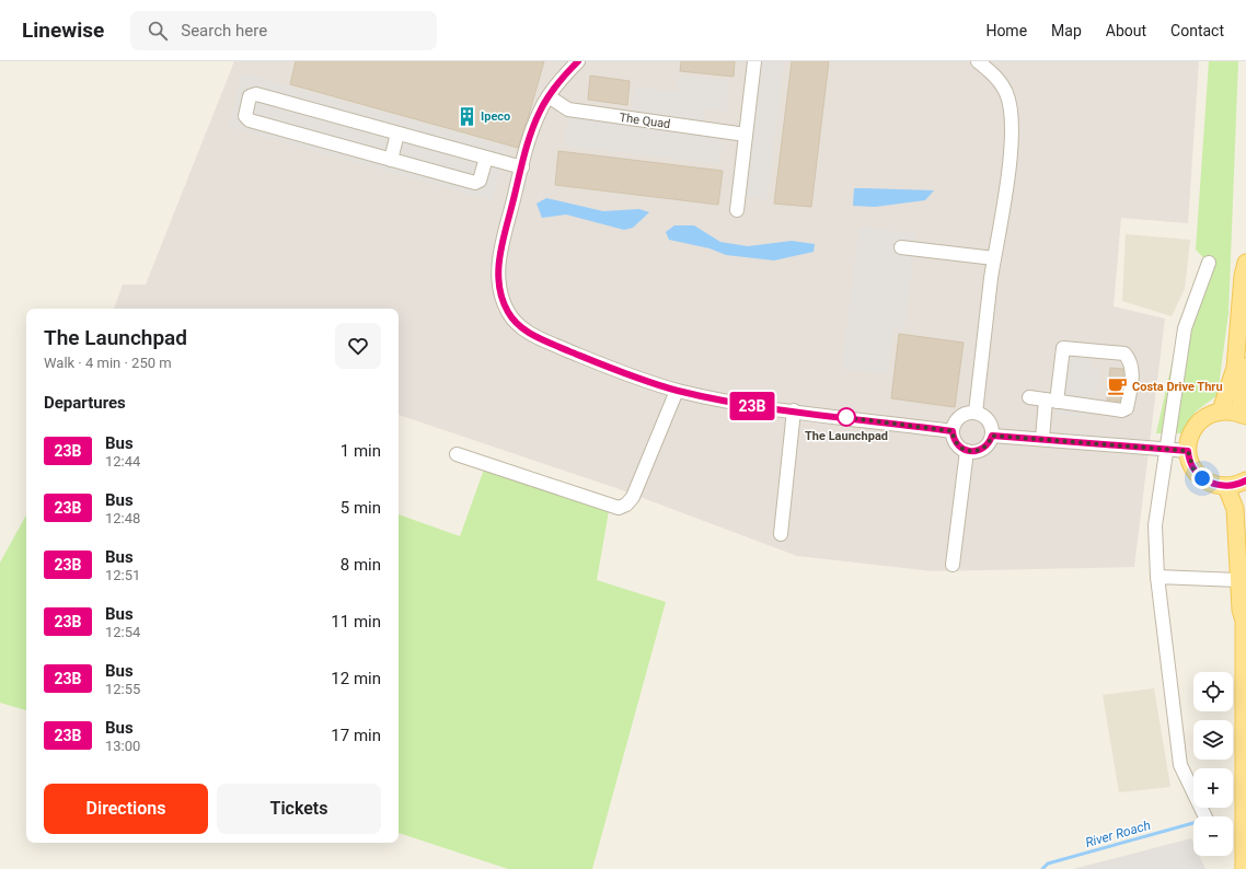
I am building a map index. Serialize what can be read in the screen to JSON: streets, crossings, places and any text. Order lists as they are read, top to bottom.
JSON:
{
  "streets": {
    "street": ["The Quad"]
  },
  "water": ["River Roach"],
  "places": {
    "building": ["Ipeco"],
    "cafe": ["Costa Drive Thru"],
    "other": ["The Launchpad"]
  },
  "lines": ["bus line 23B"],
  "page": {
    "header": "Linewise",
    "search": "Search here",
    "nav": [
      "Home",
      "Map",
      "About",
      "Contact"
    ],
    "on_map": "23B",
    "heading": [
      ["The Launchpad", "Walk · 4 min · 250 m"],
      "Departures"
    ],
    "list": [
      {
        "mark": "23B",
        "name": "Bus",
        "note": "12:44",
        "value": "1 min"
      },
      {
        "mark": "23B",
        "name": "Bus",
        "note": "12:48",
        "value": "5 min"
      },
      {
        "mark": "23B",
        "name": "Bus",
        "note": "12:51",
        "value": "8 min"
      },
      {
        "mark": "23B",
        "name": "Bus",
        "note": "12:54",
        "value": "11 min"
      },
      {
        "mark": "23B",
        "name": "Bus",
        "note": "12:55",
        "value": "12 min"
      },
      {
        "mark": "23B",
        "name": "Bus",
        "note": "13:00",
        "value": "17 min"
      }
    ],
    "map_buttons": ["+", "−"],
    "buttons": ["Directions", "Tickets"]
  }
}
